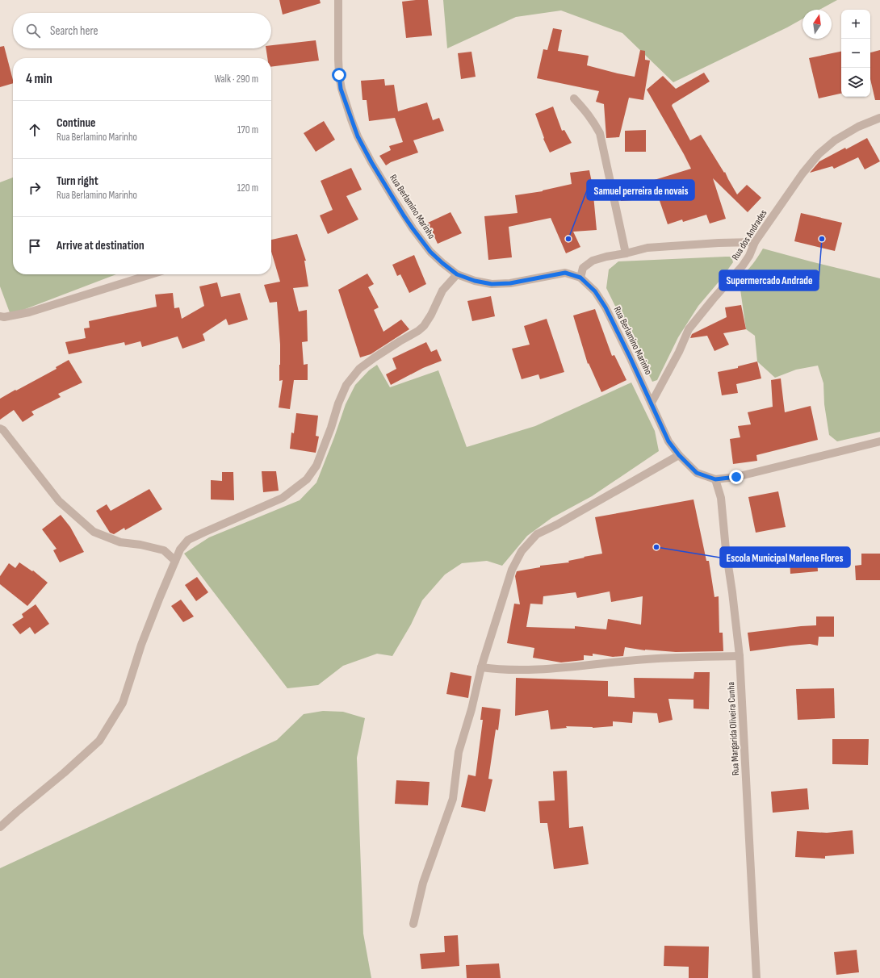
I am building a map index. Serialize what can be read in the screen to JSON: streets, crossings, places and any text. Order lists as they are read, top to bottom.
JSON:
{
  "streets": {
    "street": ["Rua Berlamino Marinho", "Rua dos Andrades", "Rua Margarida Oliveira Cunha"]
  },
  "crossings": [
    ["Rua Berlamino Marinho", "Rua dos Andrades"],
    ["Rua Berlamino Marinho", "Rua Margarida Oliveira Cunha"]
  ],
  "places": ["Samuel perreira de novais", "Supermercado Andrade", "Escola Municipal Marlene Flores"],
  "north": "top",
  "page": {
    "map_buttons": ["+", "−"],
    "search": "Search here",
    "heading": ["4 min", "Walk · 290 m"],
    "list": [
      ["Continue", "Rua Berlamino Marinho", "170 m"],
      ["Turn right", "Rua Berlamino Marinho", "120 m"],
      "Arrive at destination"
    ]
  }
}
